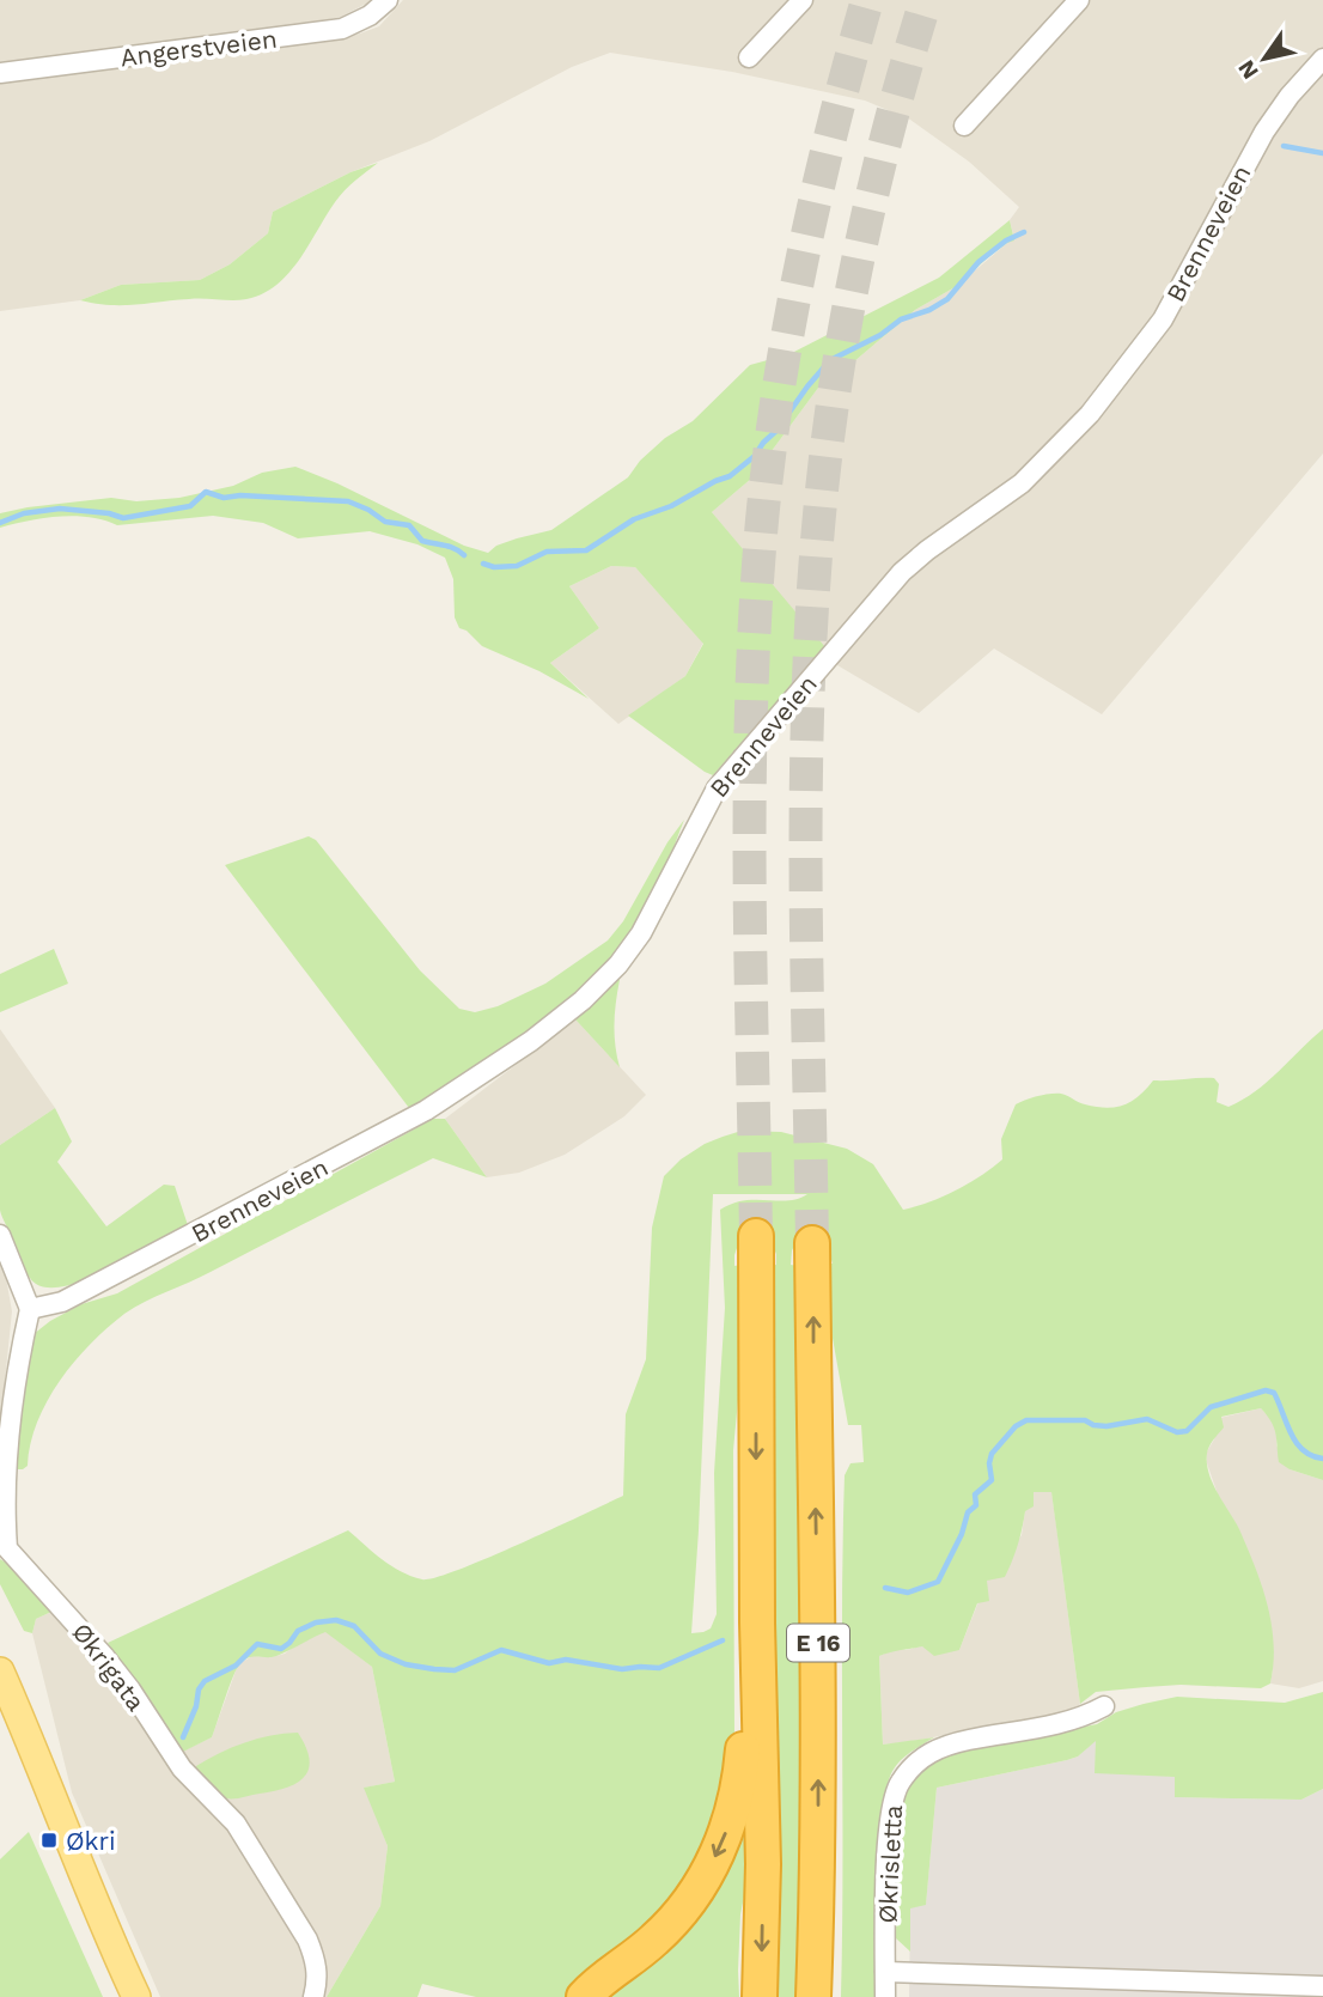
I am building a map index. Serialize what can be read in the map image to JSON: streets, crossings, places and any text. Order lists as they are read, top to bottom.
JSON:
{
  "streets": {
    "highway": ["E 16"],
    "street": [
      "Angerstveien",
      "Brenneveien",
      "Økrigata",
      "Økrisletta"
    ]
  },
  "crossings": [
    ["Brenneveien", "Økrigata"]
  ],
  "places": {
    "transit": ["Økri"]
  },
  "north": "bottom left"
}
